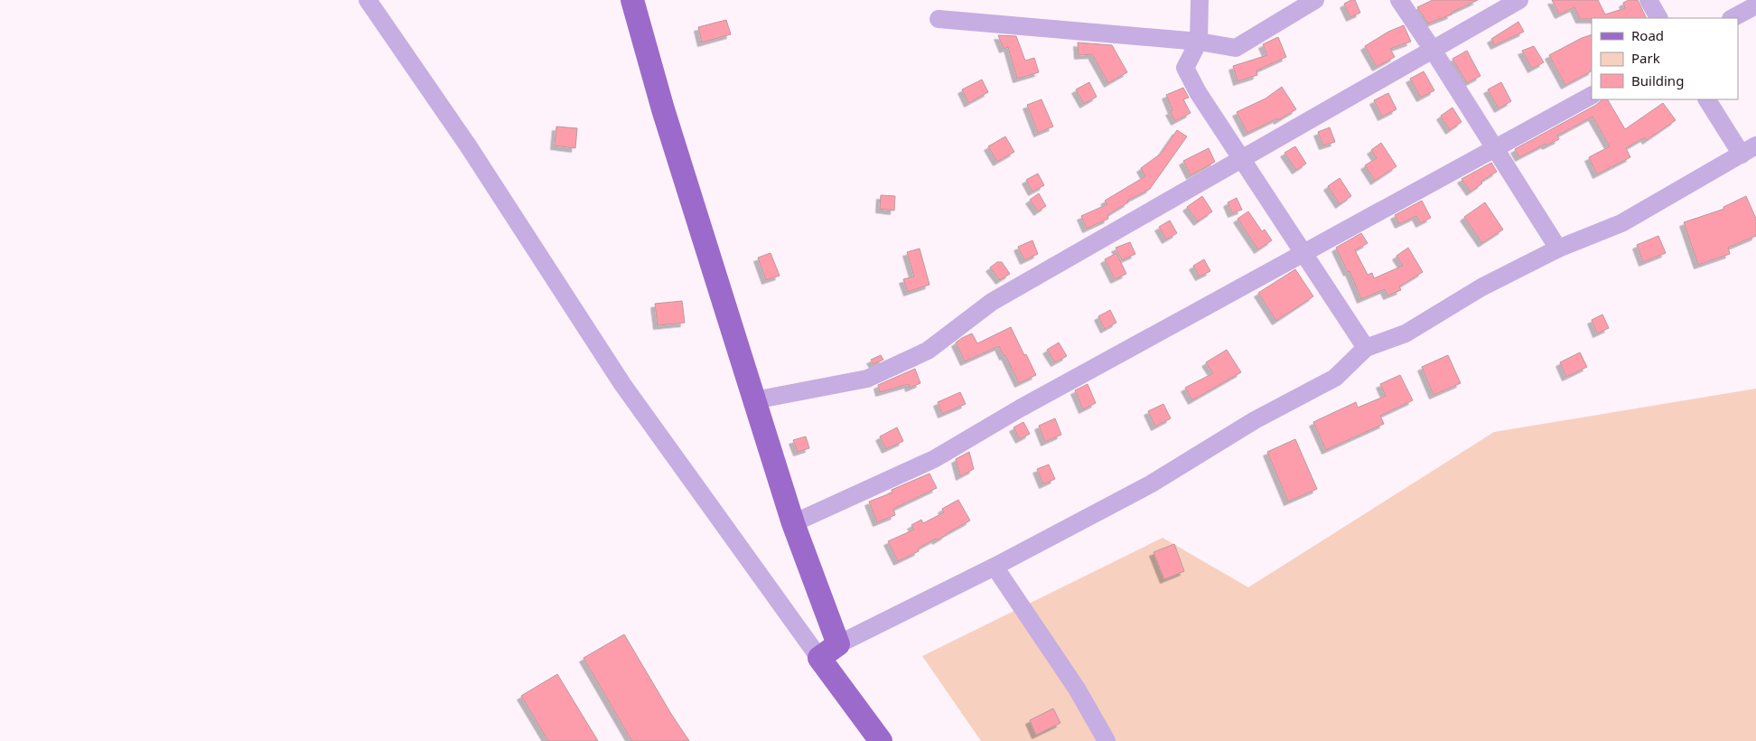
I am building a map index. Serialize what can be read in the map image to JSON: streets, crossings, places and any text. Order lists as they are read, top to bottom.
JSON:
{
  "legend": ["Road", "Park", "Building"]
}
